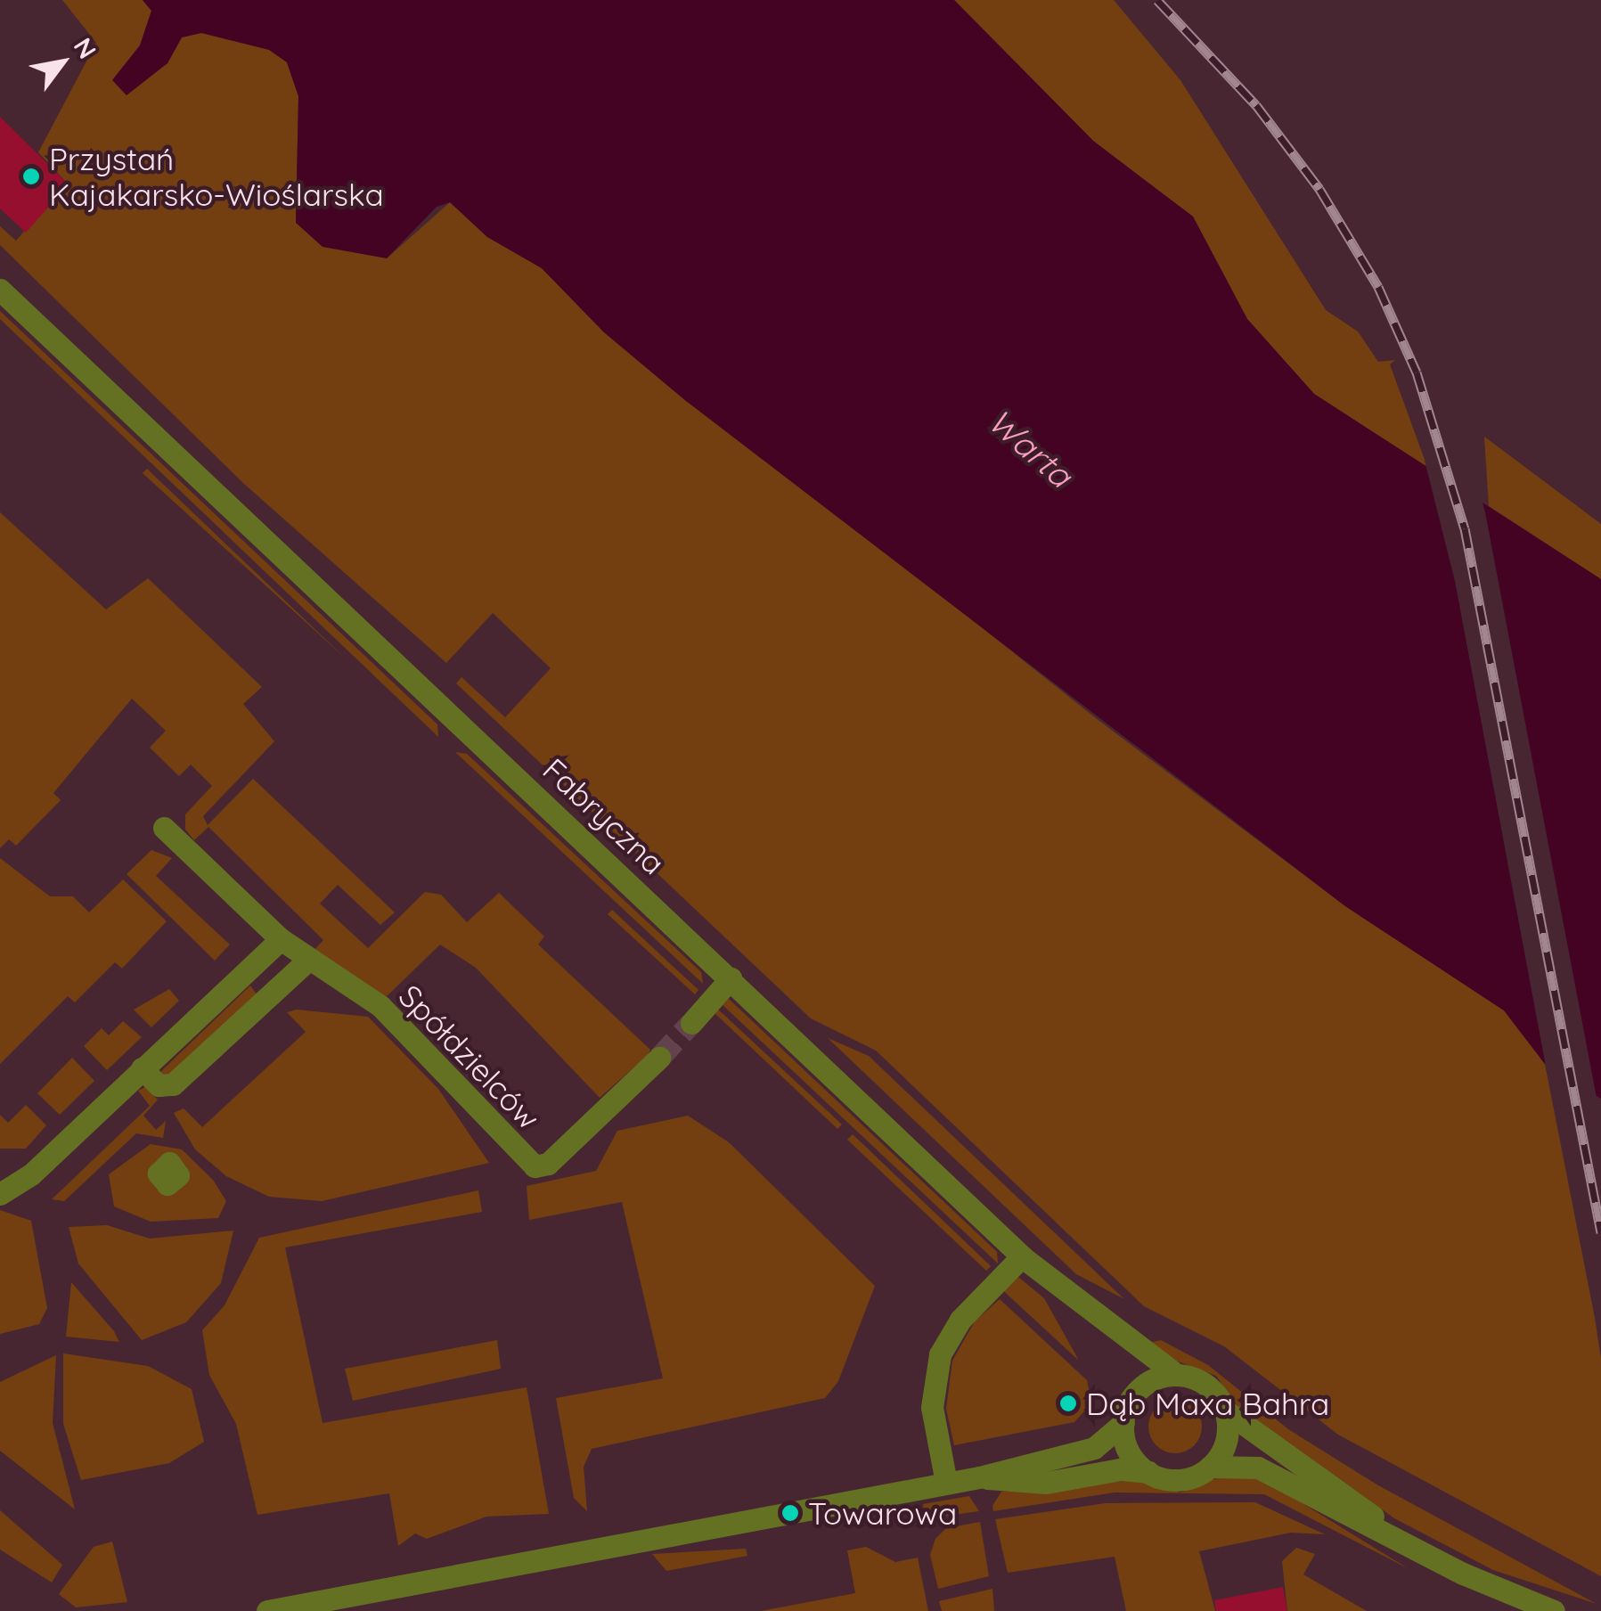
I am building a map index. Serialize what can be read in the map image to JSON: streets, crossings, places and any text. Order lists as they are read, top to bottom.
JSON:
{
  "streets": {
    "street": ["Fabryczna", "Spółdzielców"]
  },
  "water": ["Warta"],
  "places": ["Przystań Kajakarsko-Wioślarska", "Dąb Maxa Bahra", "Towarowa"],
  "north": "top right"
}
